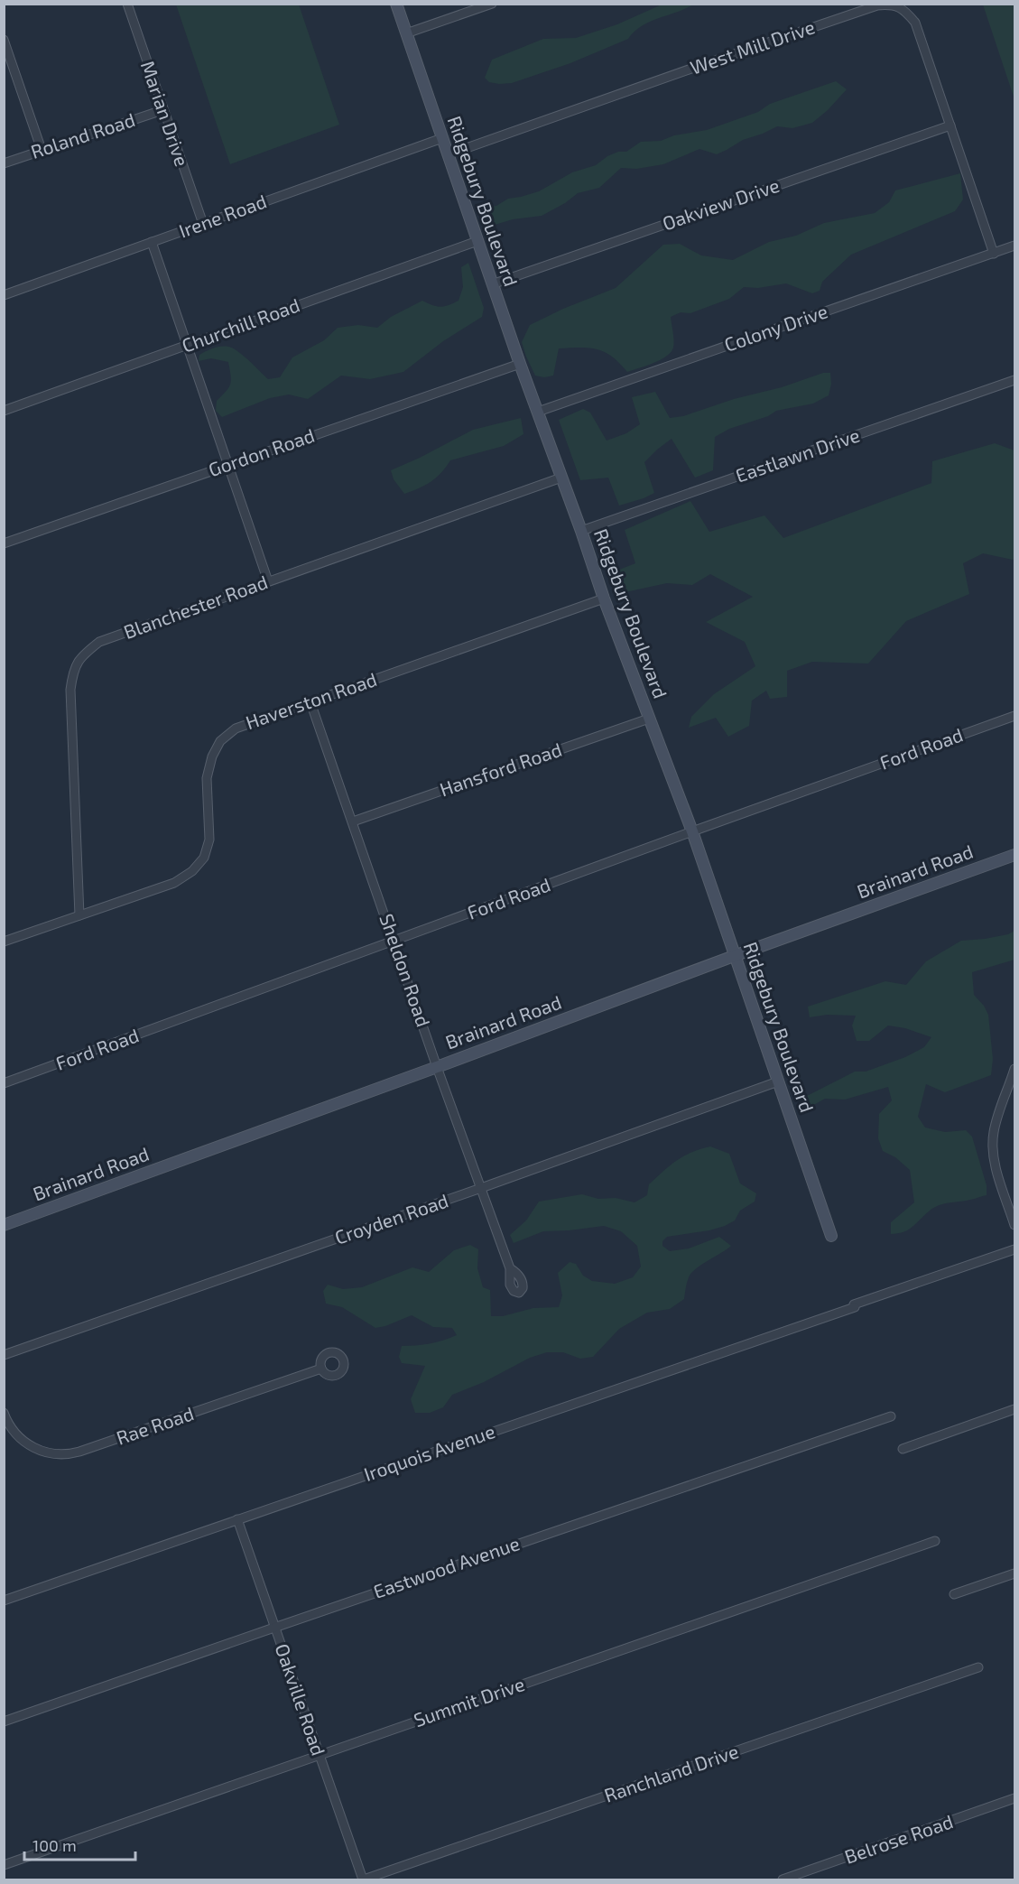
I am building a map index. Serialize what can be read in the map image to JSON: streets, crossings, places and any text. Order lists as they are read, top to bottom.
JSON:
{
  "streets": {
    "street": [
      "West Mill Drive",
      "Marian Drive",
      "Roland Road",
      "Ridgebury Boulevard",
      "Oakview Drive",
      "Irene Road",
      "Churchill Road",
      "Colony Drive",
      "Gordon Road",
      "Eastlawn Drive",
      "Blanchester Road",
      "Haverston Road",
      "Ford Road",
      "Hansford Road",
      "Brainard Road",
      "Sheldon Road",
      "Croyden Road",
      "Rae Road",
      "Iroquois Avenue",
      "Eastwood Avenue",
      "Oakville Road",
      "Summit Drive",
      "Ranchland Drive",
      "Belrose Road"
    ]
  },
  "crossings": [
    ["West Mill Drive", "Ridgebury Boulevard"],
    ["West Mill Drive", "Oakview Drive"],
    ["West Mill Drive", "Colony Drive"],
    ["Marian Drive", "Roland Road"],
    ["Marian Drive", "Irene Road"],
    ["Ridgebury Boulevard", "Oakview Drive"],
    ["Ridgebury Boulevard", "Irene Road"],
    ["Ridgebury Boulevard", "Churchill Road"],
    ["Ridgebury Boulevard", "Colony Drive"],
    ["Ridgebury Boulevard", "Gordon Road"],
    ["Ridgebury Boulevard", "Eastlawn Drive"],
    ["Ridgebury Boulevard", "Blanchester Road"],
    ["Ridgebury Boulevard", "Haverston Road"],
    ["Ridgebury Boulevard", "Ford Road"],
    ["Ridgebury Boulevard", "Hansford Road"],
    ["Ridgebury Boulevard", "Brainard Road"],
    ["Ridgebury Boulevard", "Croyden Road"],
    ["Blanchester Road", "Haverston Road"],
    ["Haverston Road", "Sheldon Road"],
    ["Ford Road", "Sheldon Road"],
    ["Hansford Road", "Sheldon Road"],
    ["Brainard Road", "Sheldon Road"],
    ["Sheldon Road", "Croyden Road"],
    ["Iroquois Avenue", "Oakville Road"],
    ["Eastwood Avenue", "Oakville Road"],
    ["Oakville Road", "Summit Drive"],
    ["Oakville Road", "Ranchland Drive"]
  ],
  "scale_bar": "100 m"
}
